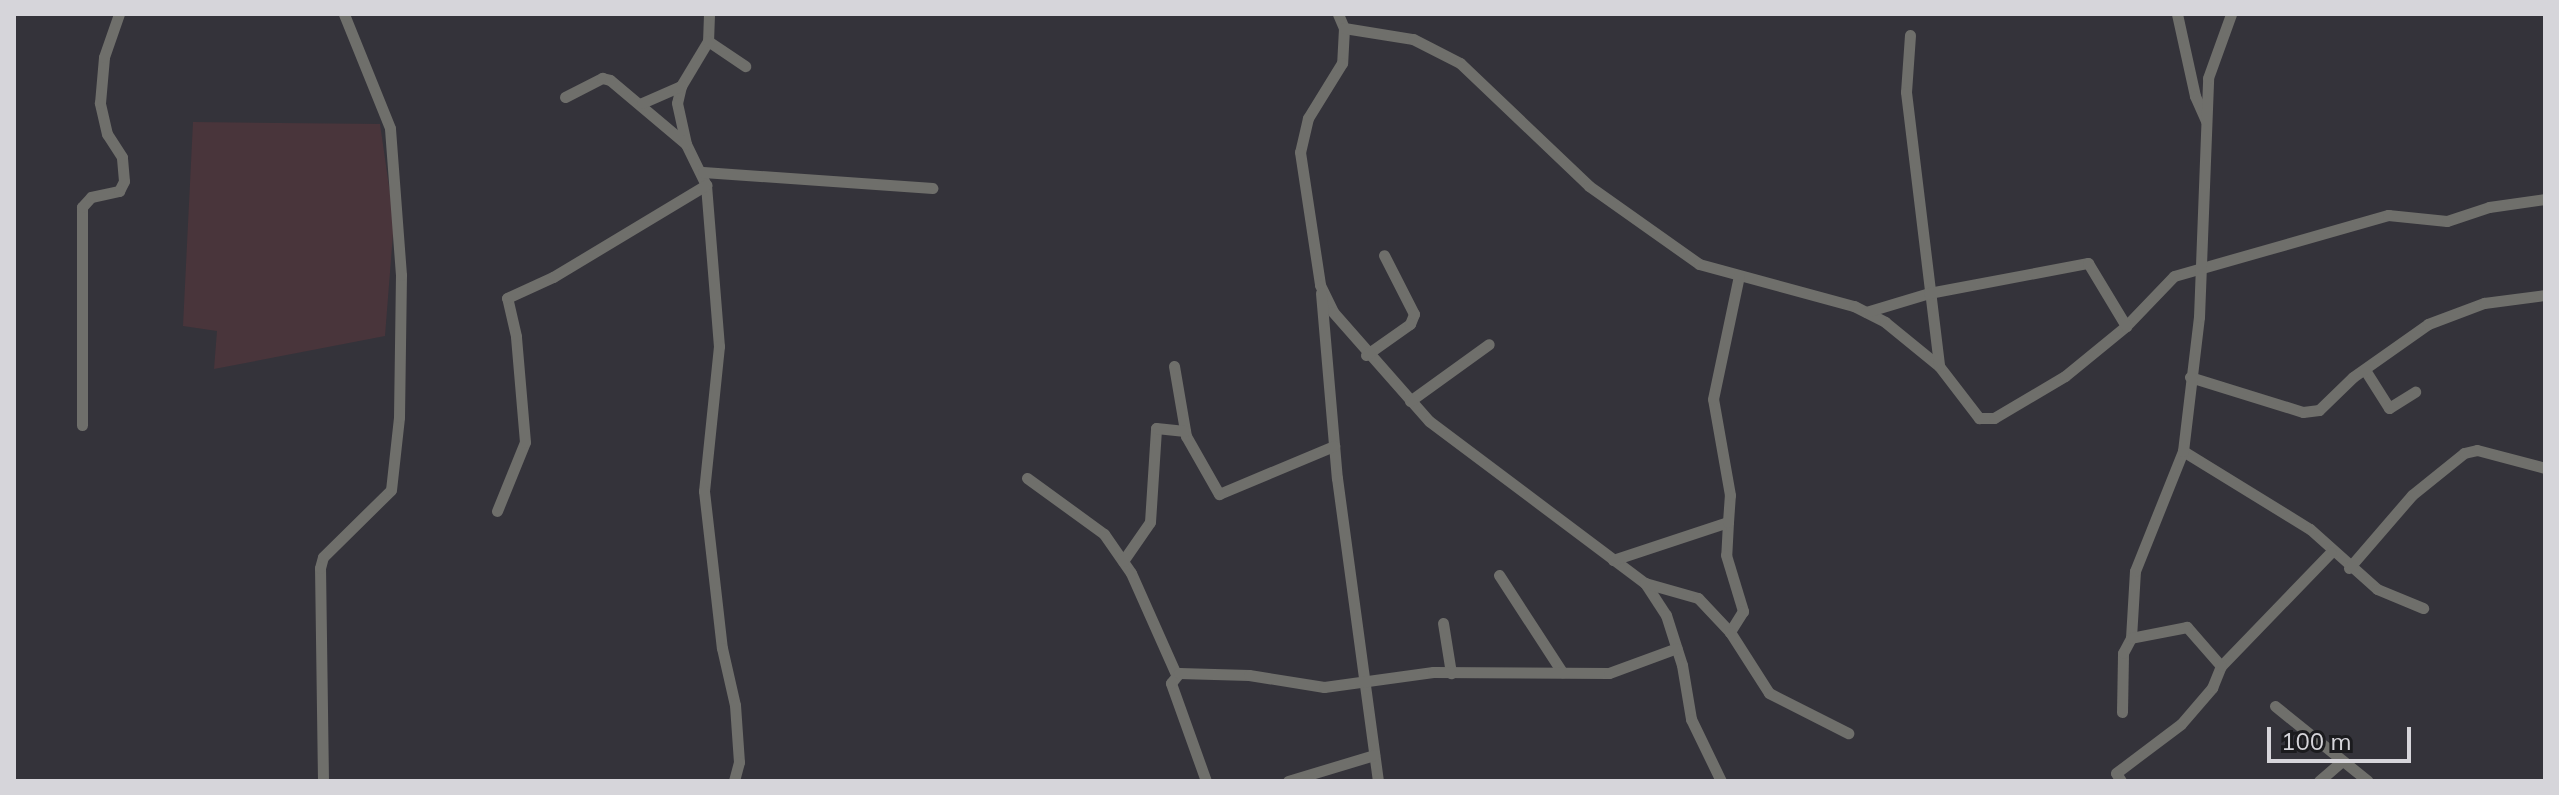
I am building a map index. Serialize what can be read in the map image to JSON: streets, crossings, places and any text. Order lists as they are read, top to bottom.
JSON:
{
  "scale_bar": "100 m"
}
